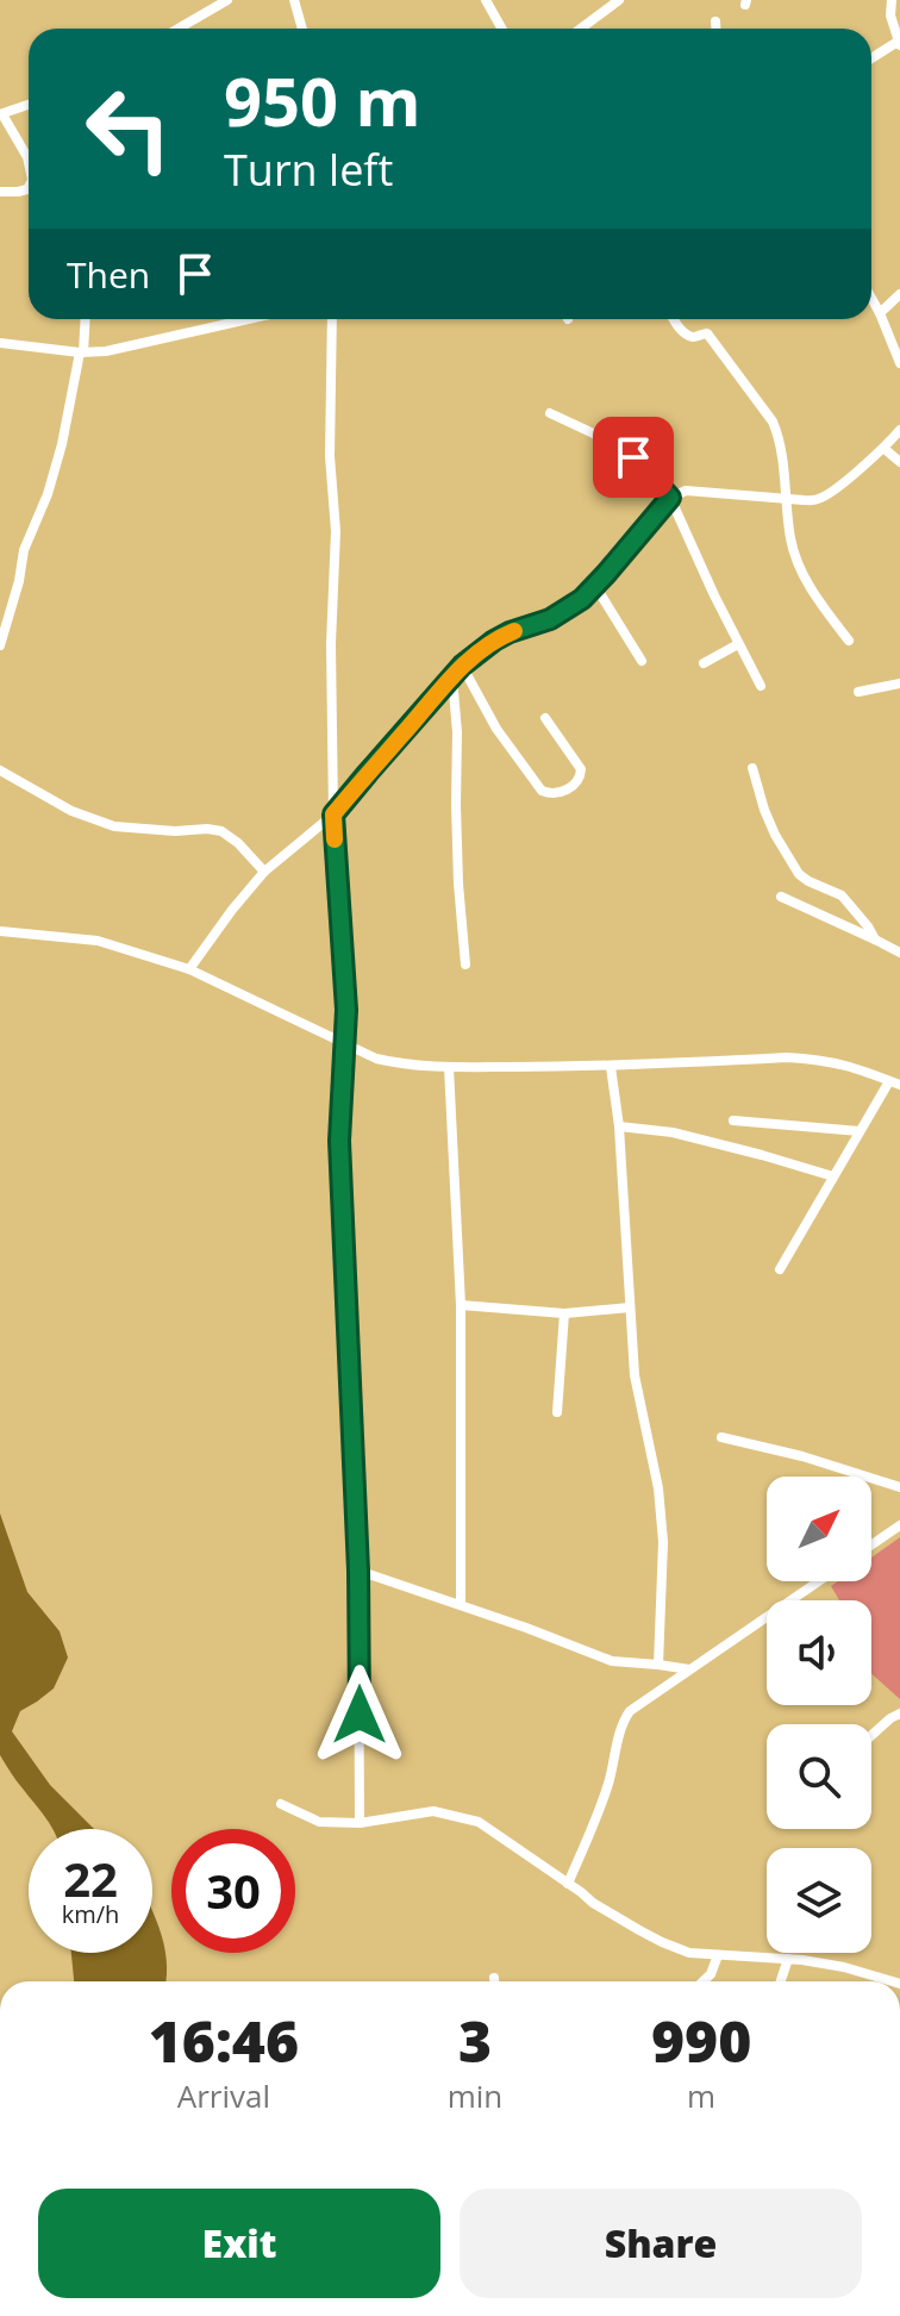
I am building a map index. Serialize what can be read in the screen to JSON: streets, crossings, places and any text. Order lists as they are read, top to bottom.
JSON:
{
  "north": "top right",
  "page": {
    "turn": ["950 m", "Turn left"],
    "then": "Then",
    "speed": "22 km/h",
    "limit": "30",
    "eta": [
      "16:46",
      "Arrival",
      "3",
      "min",
      "990",
      "m"
    ],
    "buttons": ["Exit", "Share"]
  }
}
